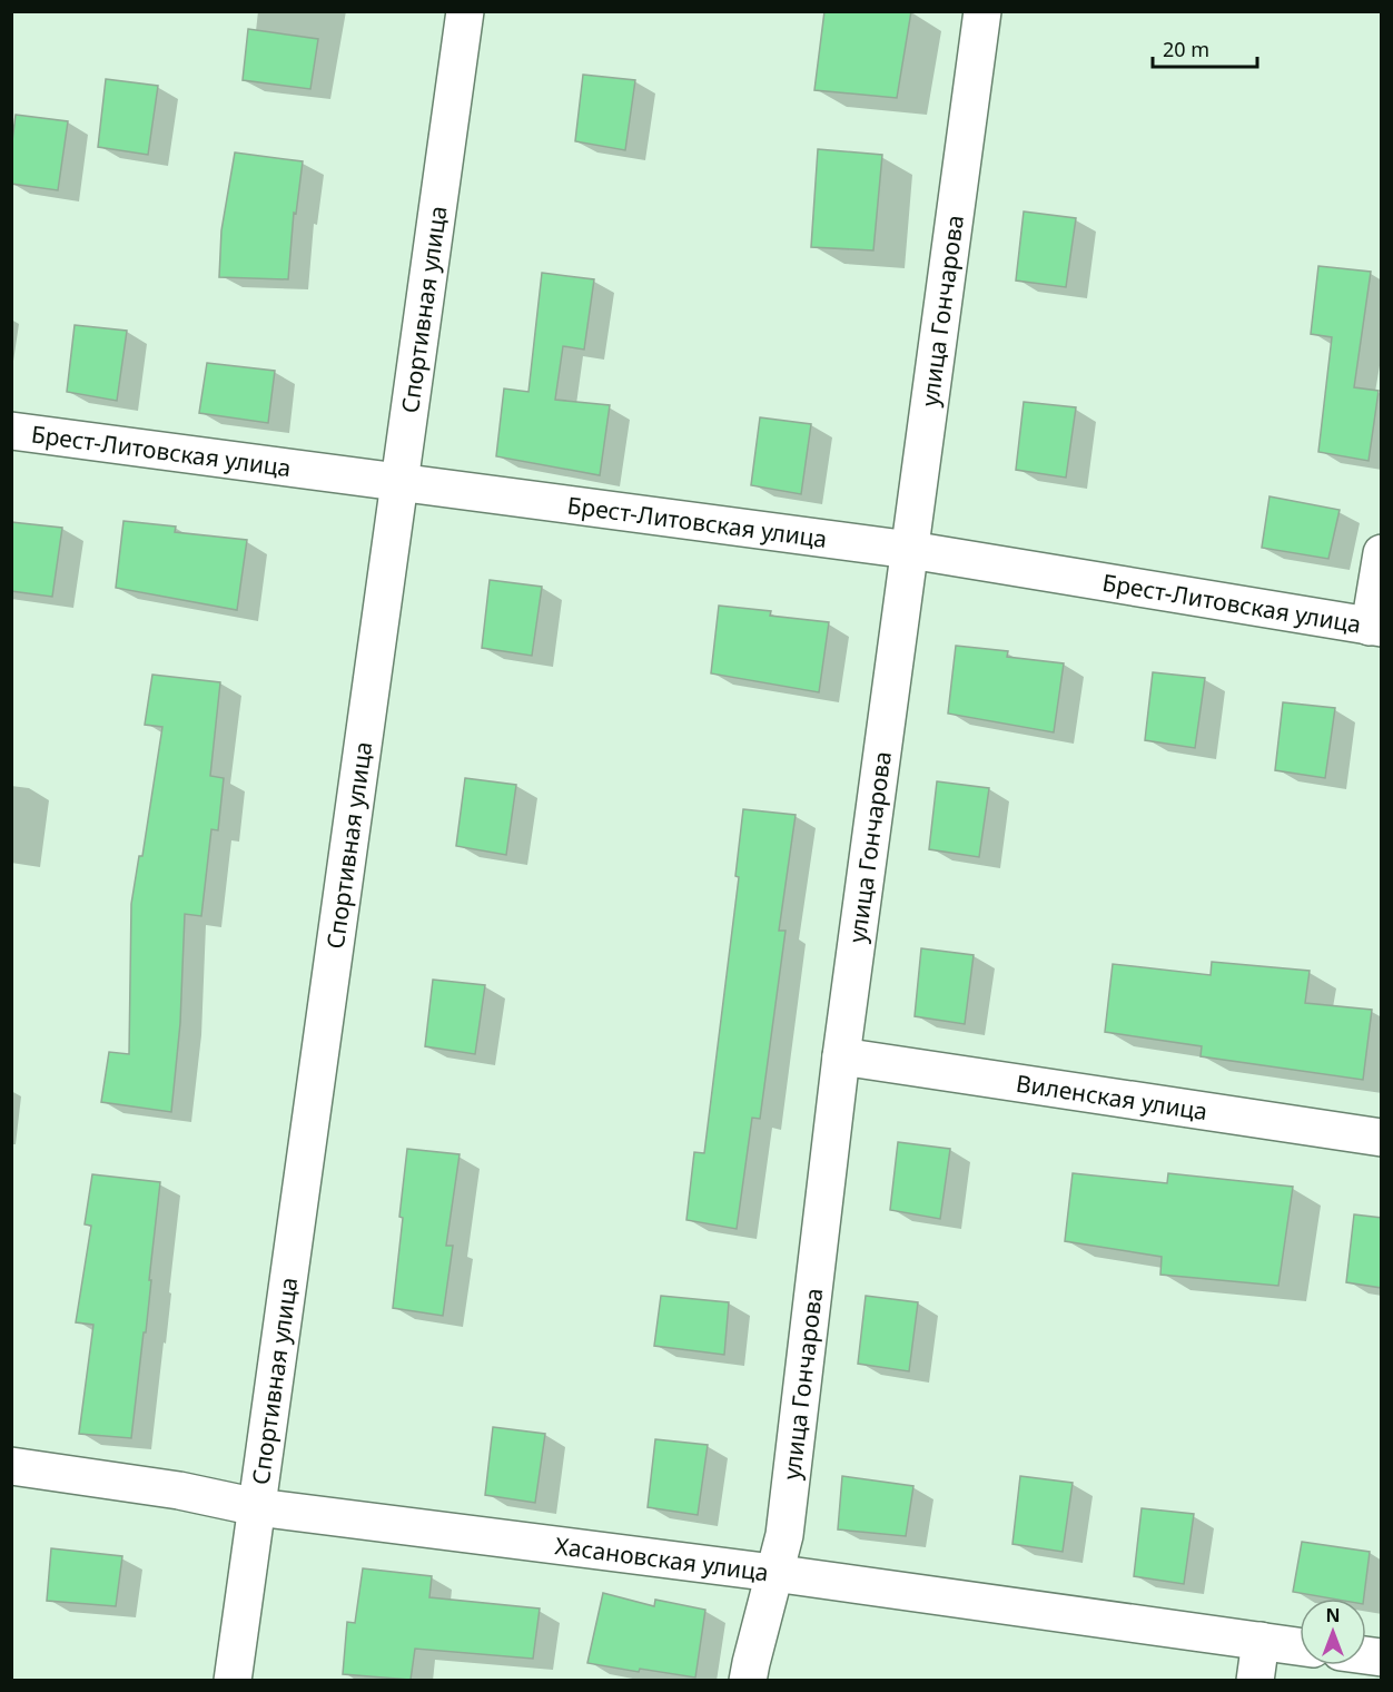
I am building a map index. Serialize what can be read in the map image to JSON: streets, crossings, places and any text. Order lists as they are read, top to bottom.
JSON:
{
  "streets": {
    "street": [
      "Спортивная улица",
      "улица Гончарова",
      "Брест-Литовская улица",
      "Виленская улица",
      "Хасановская улица"
    ]
  },
  "crossings": [
    ["Спортивная улица", "Брест-Литовская улица"],
    ["Спортивная улица", "Хасановская улица"],
    ["улица Гончарова", "Брест-Литовская улица"],
    ["улица Гончарова", "Виленская улица"],
    ["улица Гончарова", "Хасановская улица"]
  ],
  "scale_bar": "20 m",
  "north": "top"
}
